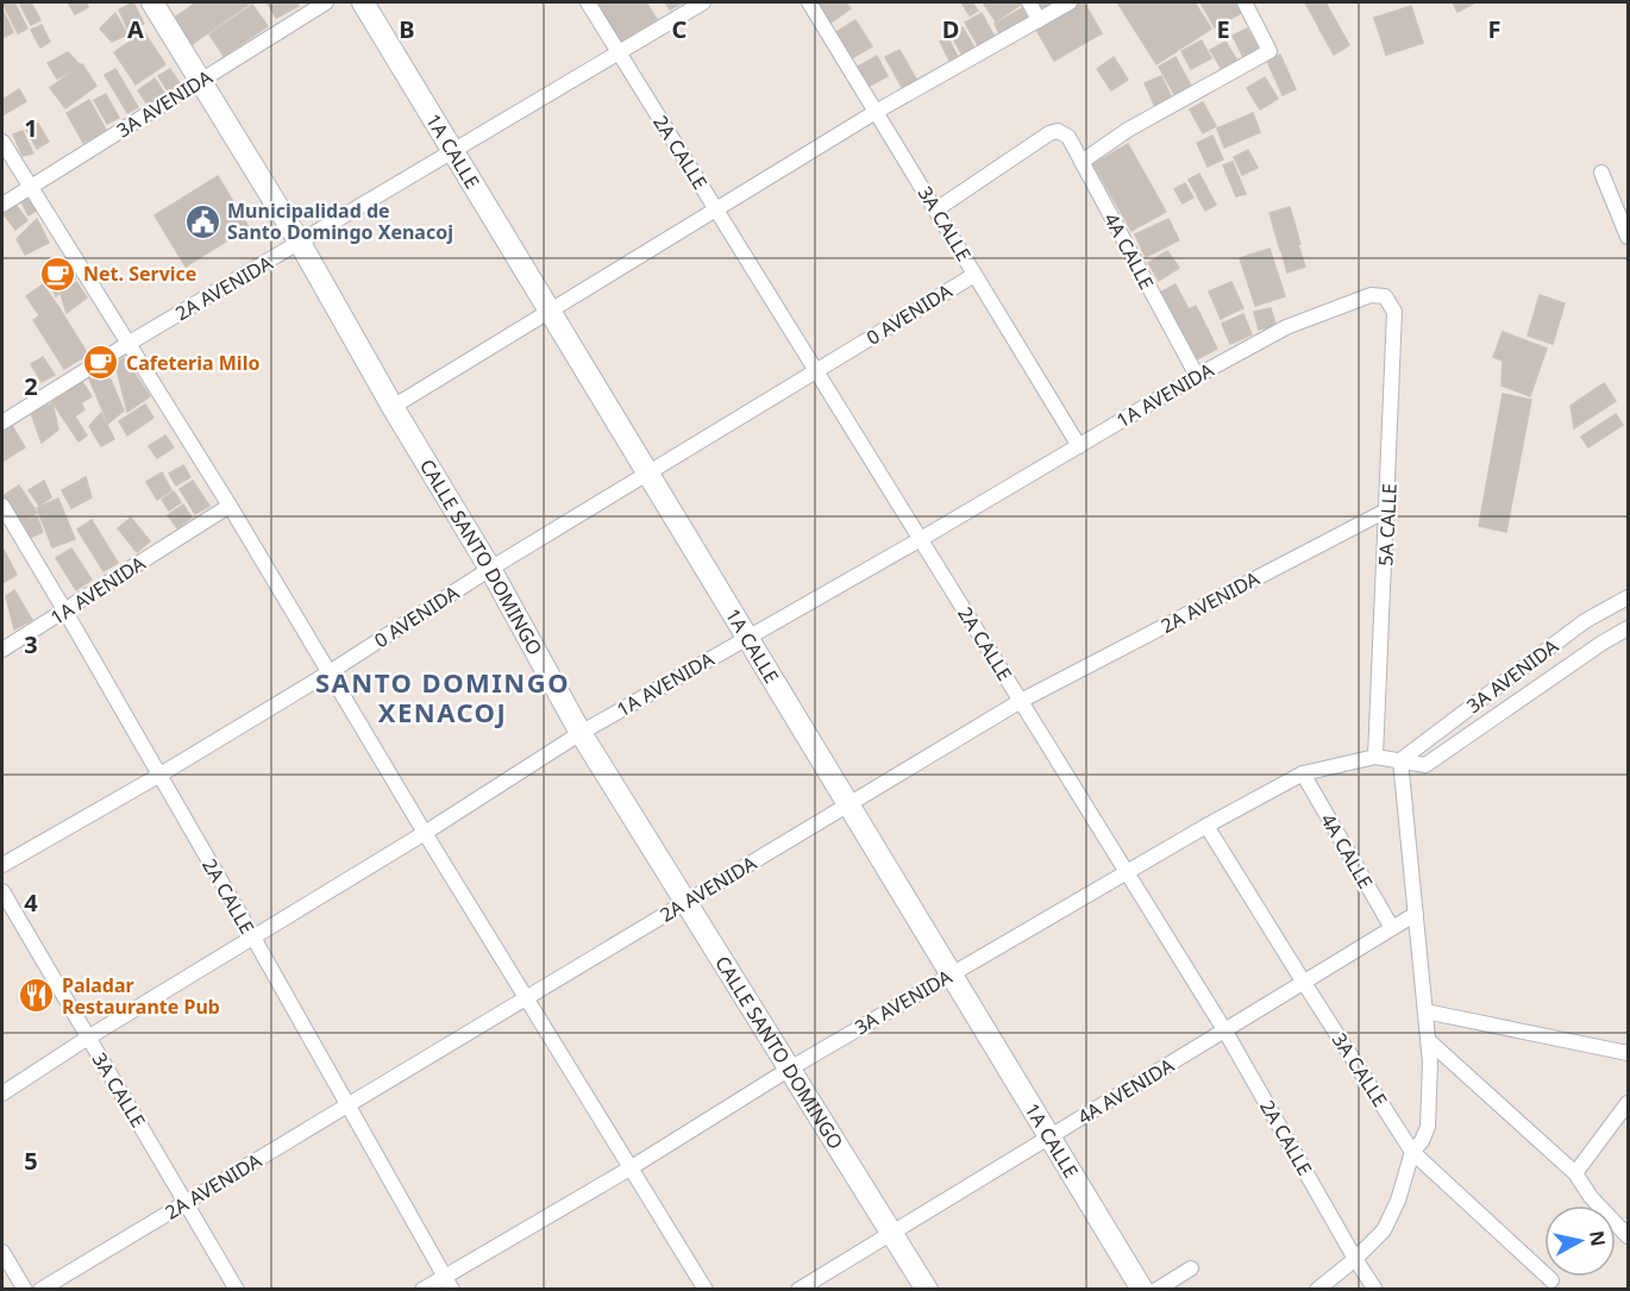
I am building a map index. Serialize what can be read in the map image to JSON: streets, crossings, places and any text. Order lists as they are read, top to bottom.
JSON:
{
  "streets": {
    "main road": ["1A CALLE", "CALLE SANTO DOMINGO"],
    "street": [
      "3A AVENIDA",
      "2A CALLE",
      "3A CALLE",
      "4A CALLE",
      "2A AVENIDA",
      "0 AVENIDA",
      "1A AVENIDA",
      "5A CALLE",
      "4A AVENIDA"
    ]
  },
  "crossings": [
    ["3A AVENIDA", "1A CALLE"],
    ["3A AVENIDA", "2A CALLE"],
    ["3A AVENIDA", "3A CALLE"],
    ["3A AVENIDA", "4A CALLE"],
    ["3A AVENIDA", "5A CALLE"],
    ["3A AVENIDA", "CALLE SANTO DOMINGO"],
    ["1A CALLE", "2A AVENIDA"],
    ["1A CALLE", "0 AVENIDA"],
    ["1A CALLE", "1A AVENIDA"],
    ["1A CALLE", "4A AVENIDA"],
    ["2A CALLE", "2A AVENIDA"],
    ["2A CALLE", "0 AVENIDA"],
    ["2A CALLE", "1A AVENIDA"],
    ["2A CALLE", "4A AVENIDA"],
    ["3A CALLE", "4A CALLE"],
    ["3A CALLE", "2A AVENIDA"],
    ["3A CALLE", "0 AVENIDA"],
    ["3A CALLE", "1A AVENIDA"],
    ["3A CALLE", "4A AVENIDA"],
    ["4A CALLE", "1A AVENIDA"],
    ["4A CALLE", "4A AVENIDA"],
    ["2A AVENIDA", "5A CALLE"],
    ["2A AVENIDA", "CALLE SANTO DOMINGO"],
    ["0 AVENIDA", "CALLE SANTO DOMINGO"],
    ["1A AVENIDA", "5A CALLE"],
    ["1A AVENIDA", "CALLE SANTO DOMINGO"],
    ["CALLE SANTO DOMINGO", "4A AVENIDA"]
  ],
  "districts": ["SANTO DOMINGO XENACOJ"],
  "places": {
    "public building": ["Municipalidad de Santo Domingo Xenacoj"],
    "cafe": ["Net. Service", "Cafeteria Milo"],
    "restaurant": ["Paladar Restaurante Pub"]
  },
  "north": "right",
  "grid": {
    "columns": [
      "A",
      "B",
      "C",
      "D",
      "E",
      "F"
    ],
    "rows": [
      "1",
      "2",
      "3",
      "4",
      "5"
    ]
  }
}
